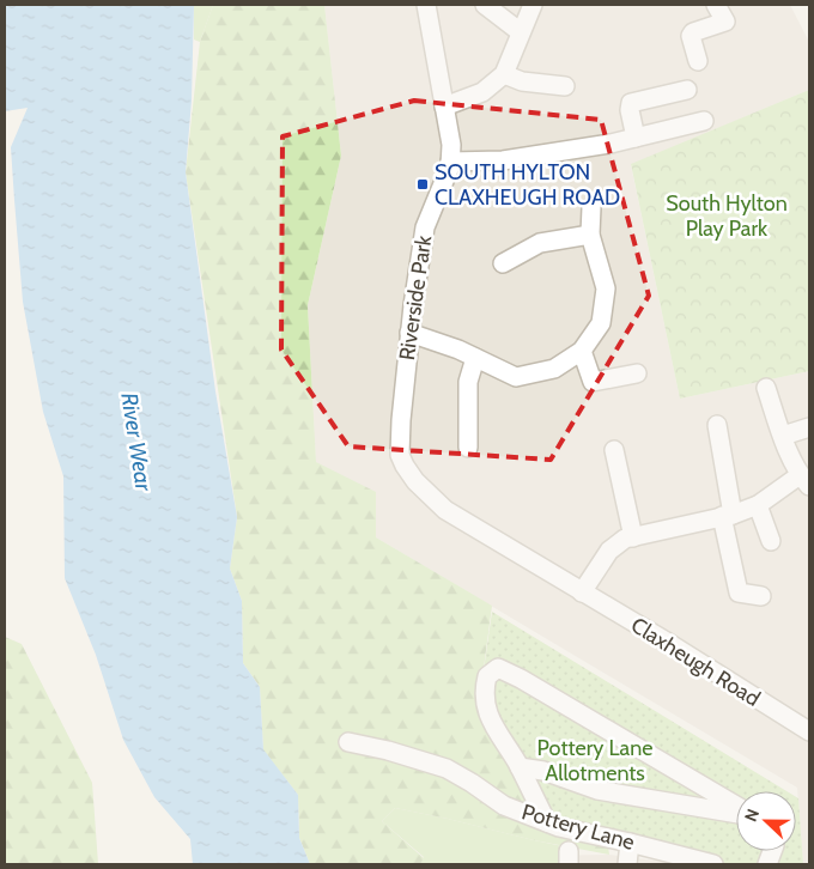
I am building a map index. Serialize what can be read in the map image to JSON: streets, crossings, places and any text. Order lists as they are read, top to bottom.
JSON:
{
  "streets": {
    "street": ["Riverside Park", "Claxheugh Road", "Pottery Lane"]
  },
  "crossings": [
    ["Riverside Park", "Claxheugh Road"]
  ],
  "water": ["River Wear"],
  "parks": ["South Hylton Play Park", "Pottery Lane Allotments"],
  "places": {
    "transit": ["SOUTH HYLTON CLAXHEUGH ROAD"]
  },
  "north": "left"
}
